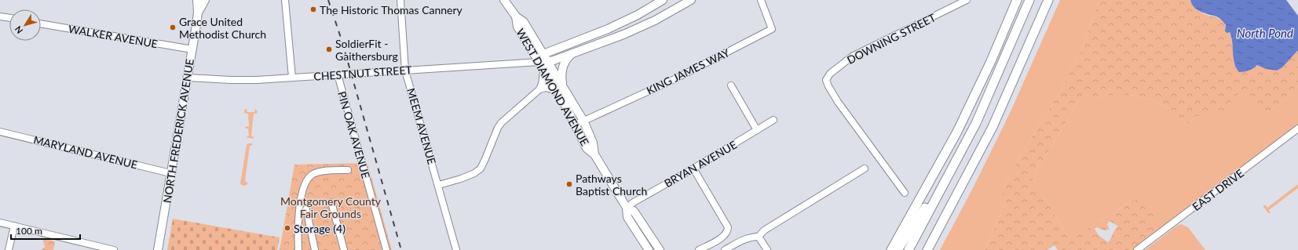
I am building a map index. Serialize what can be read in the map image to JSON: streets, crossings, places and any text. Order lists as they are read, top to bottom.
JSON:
{
  "streets": {
    "main road": ["WEST DIAMOND AVENUE", "NORTH FREDERICK AVENUE"],
    "street": [
      "WALKER AVENUE",
      "DOWNING STREET",
      "KING JAMES WAY",
      "CHESTNUT STREET",
      "MEEM AVENUE",
      "PIN OAK AVENUE",
      "MARYLAND AVENUE",
      "BRYAN AVENUE",
      "EAST DRIVE"
    ]
  },
  "crossings": [
    ["WALKER AVENUE", "NORTH FREDERICK AVENUE"],
    ["KING JAMES WAY", "WEST DIAMOND AVENUE"],
    ["CHESTNUT STREET", "WEST DIAMOND AVENUE"],
    ["CHESTNUT STREET", "MEEM AVENUE"],
    ["CHESTNUT STREET", "NORTH FREDERICK AVENUE"],
    ["CHESTNUT STREET", "PIN OAK AVENUE"],
    ["WEST DIAMOND AVENUE", "BRYAN AVENUE"],
    ["NORTH FREDERICK AVENUE", "MARYLAND AVENUE"]
  ],
  "water": ["North Pond"],
  "parks": ["Montgomery County Fair Grounds"],
  "places": [
    "The Historic Thomas Cannery",
    "Grace United Methodist Church",
    "SoldierFit - Gaithersburg",
    "Pathways Baptist Church",
    "Storage (4)"
  ],
  "scale_bar": "100 m",
  "north": "bottom left"
}
